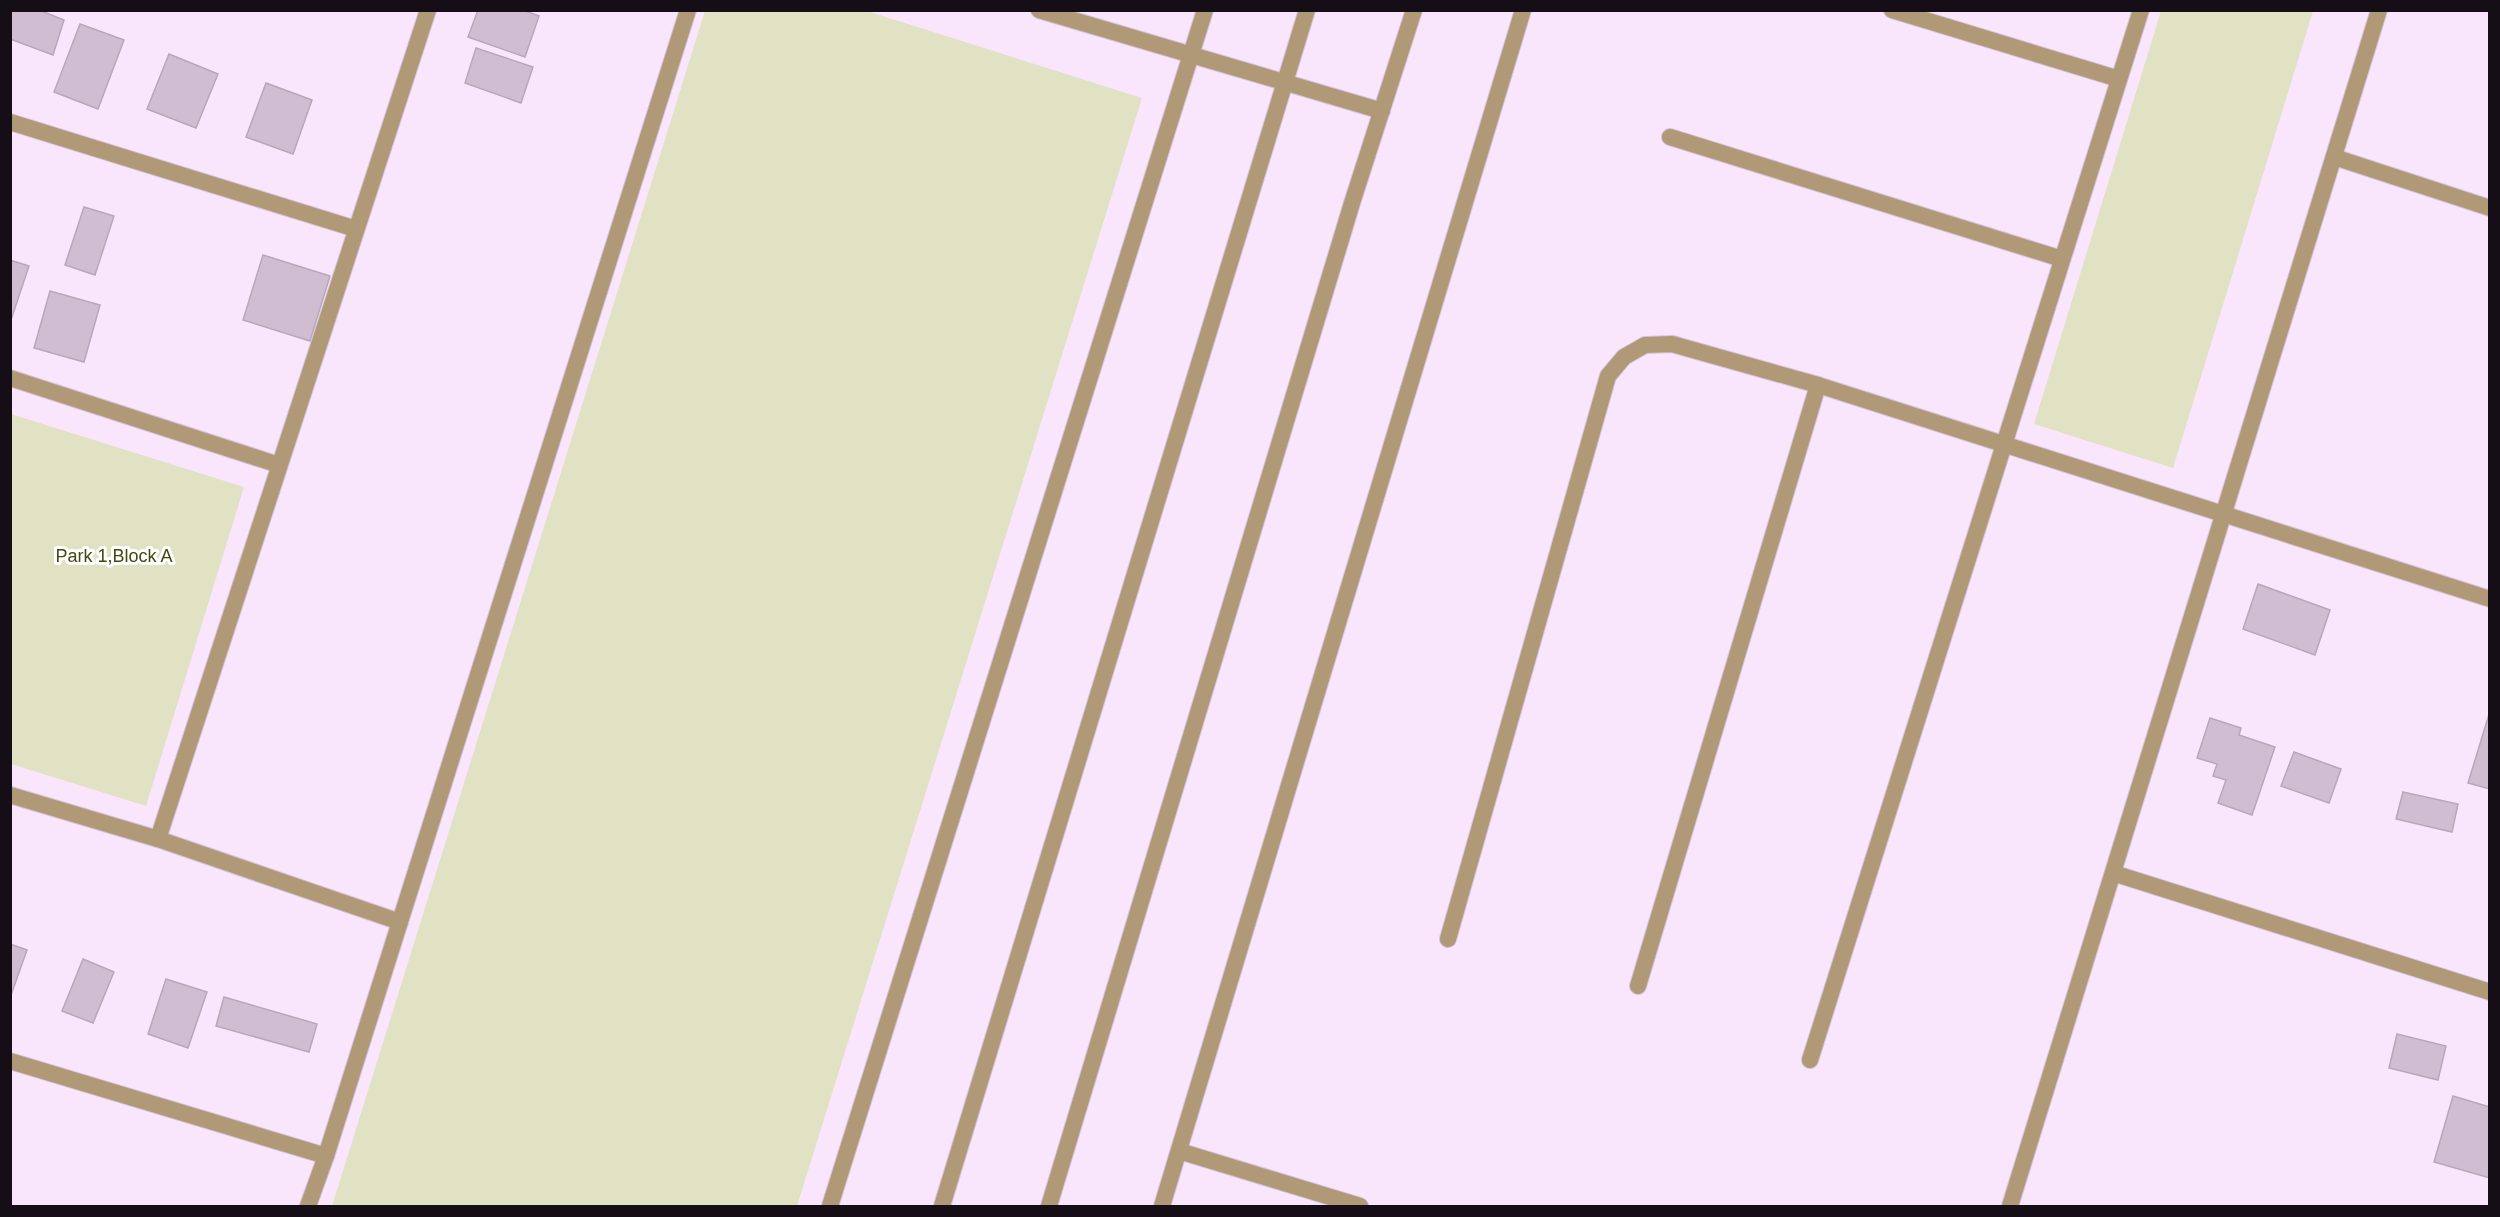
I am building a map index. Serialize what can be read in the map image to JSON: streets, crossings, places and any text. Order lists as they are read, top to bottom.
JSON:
{
  "parks": ["Park 1,Block A"]
}
